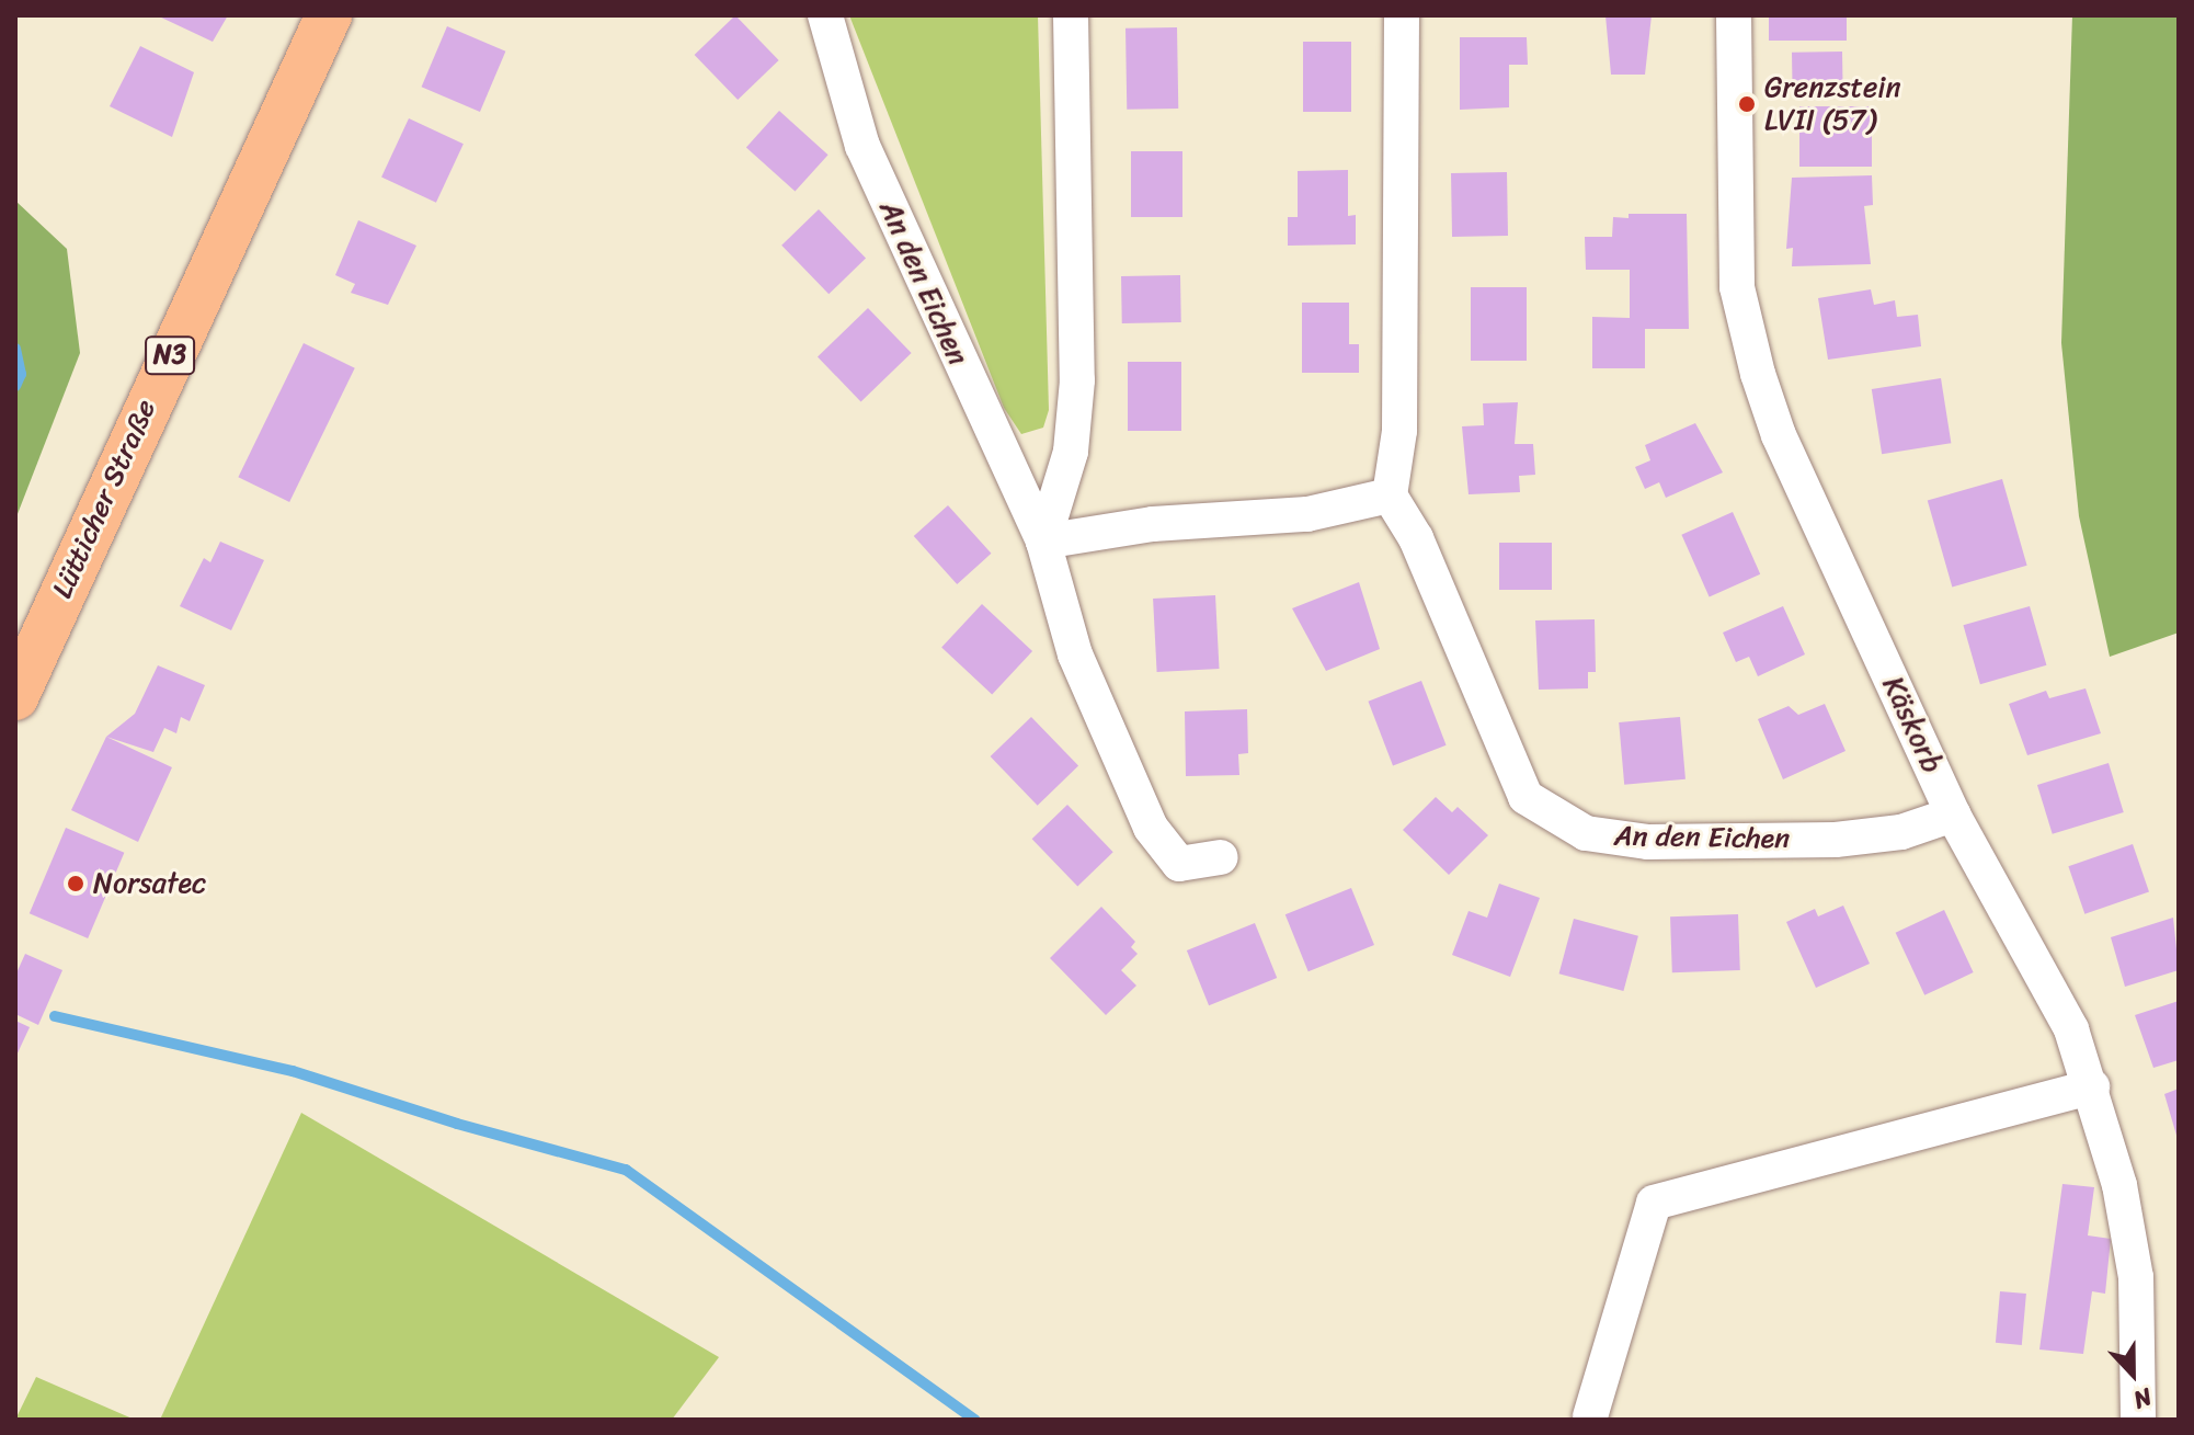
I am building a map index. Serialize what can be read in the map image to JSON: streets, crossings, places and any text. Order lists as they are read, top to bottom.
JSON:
{
  "streets": {
    "main road": ["N3", "Lütticher Straße"],
    "street": ["An den Eichen", "Käskorb"]
  },
  "crossings": [
    ["An den Eichen", "Käskorb"]
  ],
  "places": ["Grenzstein LVII (57)", "Norsatec"],
  "north": "bottom"
}
